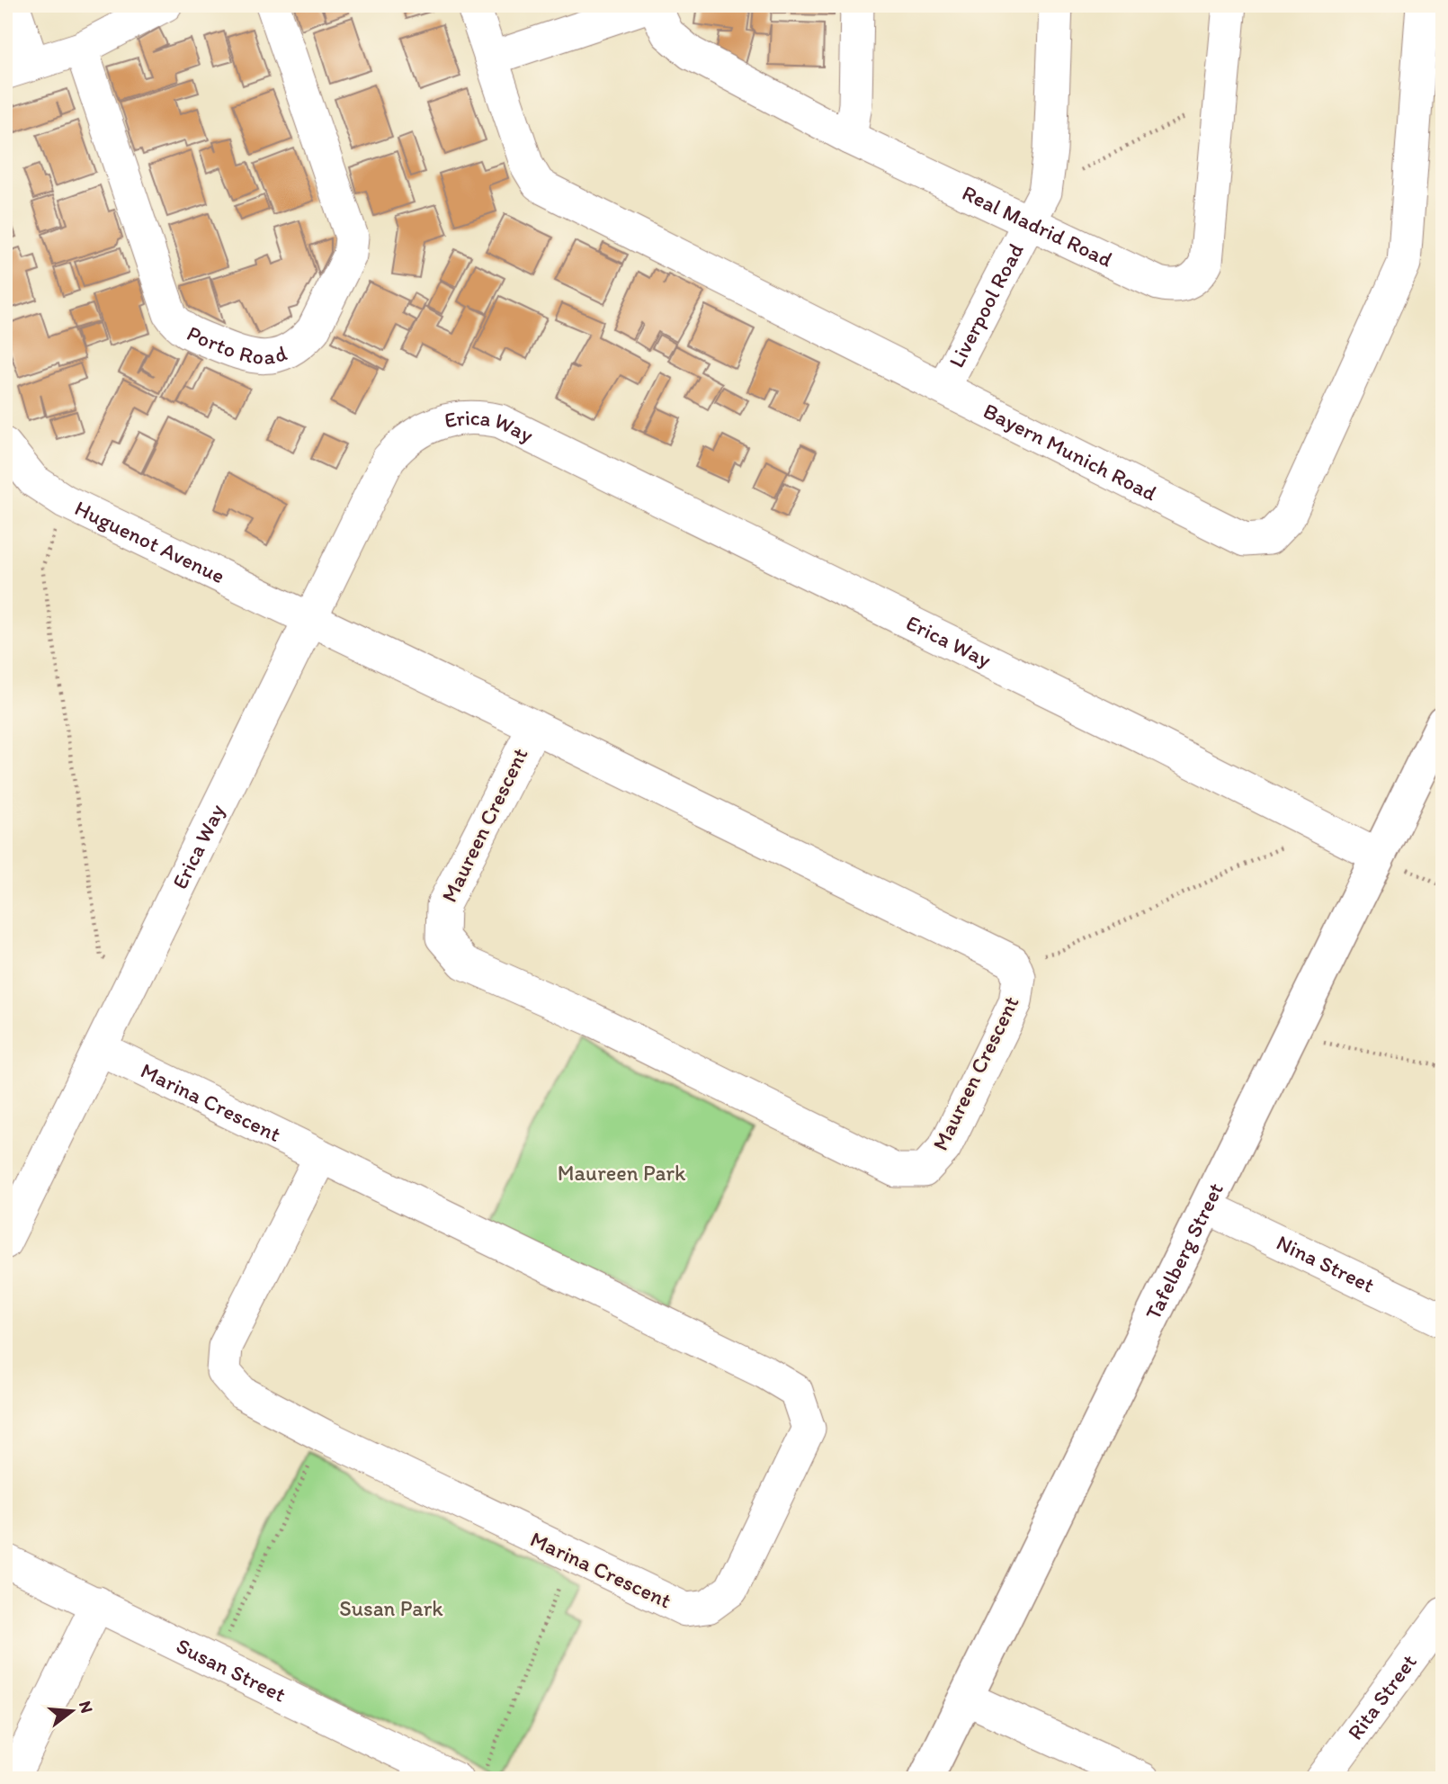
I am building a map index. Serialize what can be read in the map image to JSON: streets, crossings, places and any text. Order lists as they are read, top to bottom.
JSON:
{
  "streets": {
    "street": [
      "Real Madrid Road",
      "Liverpool Road",
      "Porto Road",
      "Erica Way",
      "Bayern Munich Road",
      "Huguenot Avenue",
      "Maureen Crescent",
      "Marina Crescent",
      "Tafelberg Street",
      "Nina Street",
      "Susan Street",
      "Rita Street"
    ]
  },
  "crossings": [
    ["Real Madrid Road", "Liverpool Road"],
    ["Real Madrid Road", "Bayern Munich Road"],
    ["Liverpool Road", "Bayern Munich Road"],
    ["Erica Way", "Huguenot Avenue"],
    ["Erica Way", "Maureen Crescent"],
    ["Erica Way", "Marina Crescent"],
    ["Erica Way", "Tafelberg Street"],
    ["Huguenot Avenue", "Maureen Crescent"],
    ["Tafelberg Street", "Nina Street"]
  ],
  "parks": ["Maureen Park", "Susan Park"],
  "north": "right"
}
